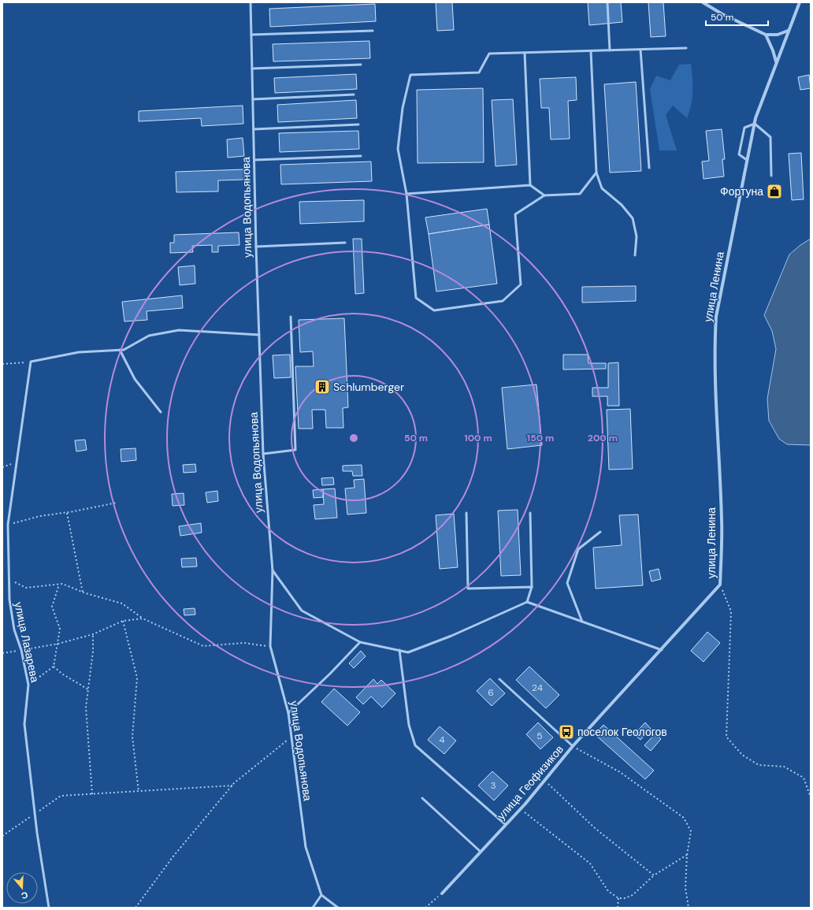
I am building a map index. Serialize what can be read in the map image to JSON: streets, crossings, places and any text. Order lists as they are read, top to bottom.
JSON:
{
  "streets": {
    "street": ["улица Ленина", "улица Геофизиков"],
    "lane": ["улица Водопьянова", "улица Лазарева"]
  },
  "crossings": [
    ["улица Ленина", "улица Геофизиков"]
  ],
  "places": {
    "shop": ["Фортуна"],
    "building": ["Schlumberger"],
    "bus stop": ["поселок Геологов"]
  },
  "house_numbers": [
    "24",
    "6",
    "5",
    "4",
    "3"
  ],
  "scale_bar": "50 m",
  "north": "bottom",
  "rings": [
    "50 m",
    "100 m",
    "150 m",
    "200 m"
  ]
}
